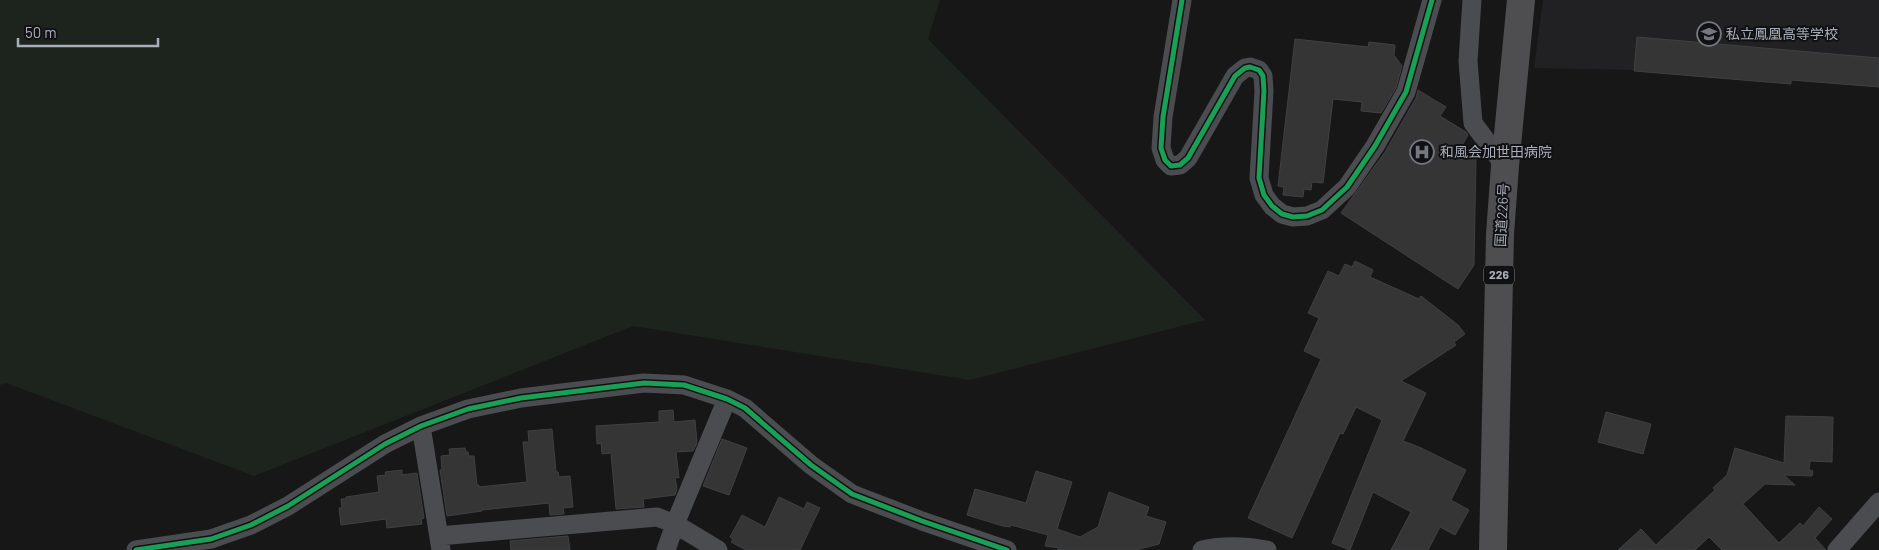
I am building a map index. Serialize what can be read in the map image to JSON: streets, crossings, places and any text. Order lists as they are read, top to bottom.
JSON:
{
  "streets": {
    "highway": ["国道226号", "226"]
  },
  "places": {
    "school or university": ["私立鳳凰高等学校"],
    "hospital": ["和風会加世田病院"]
  },
  "scale_bar": "50 m"
}
